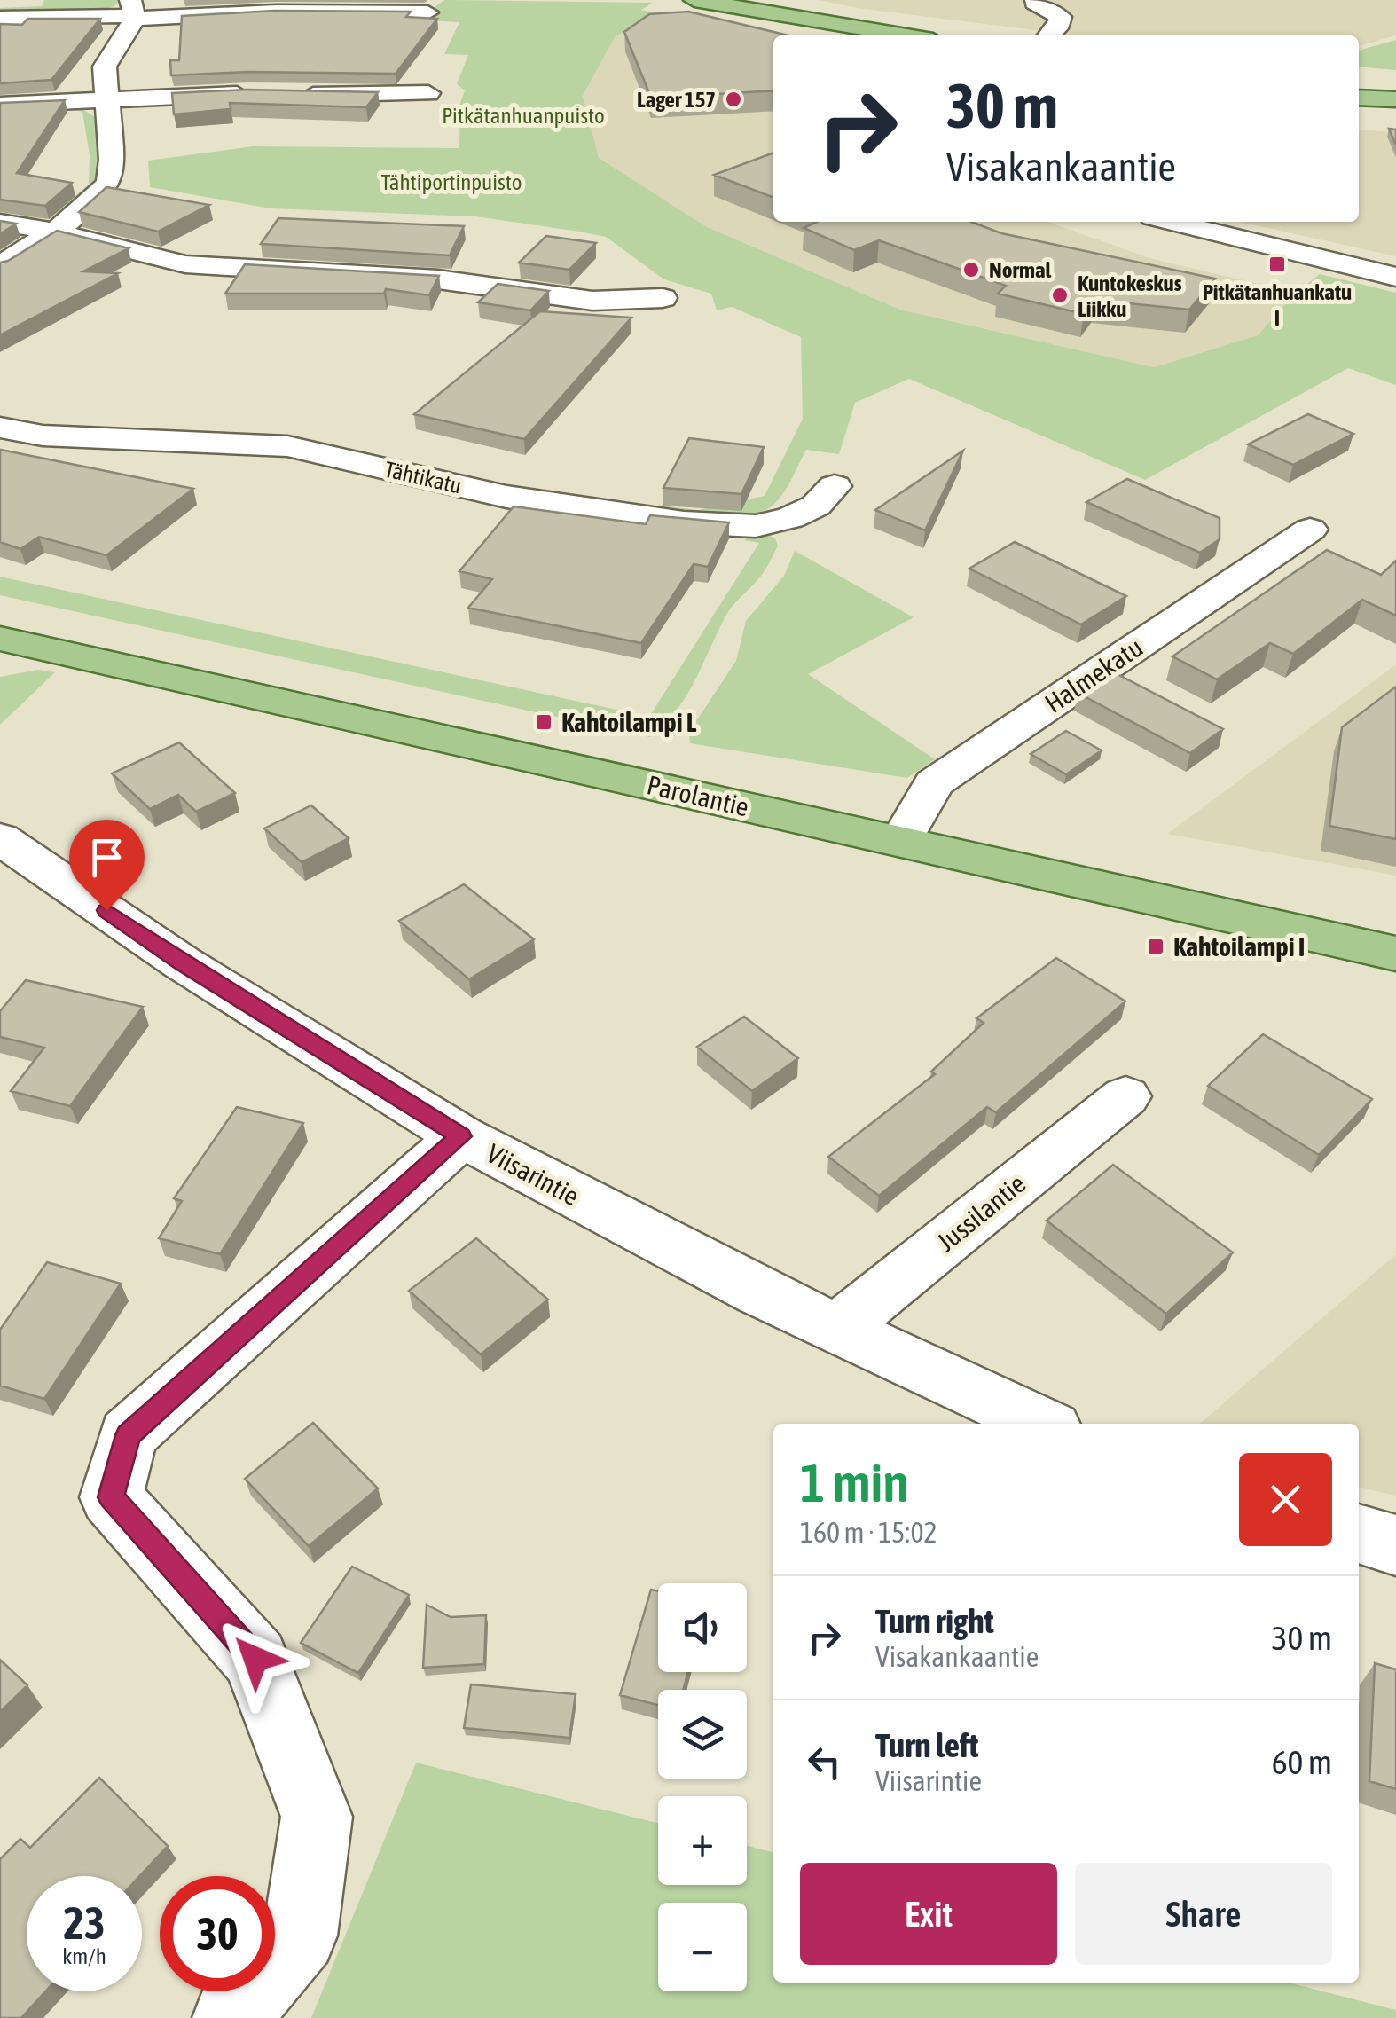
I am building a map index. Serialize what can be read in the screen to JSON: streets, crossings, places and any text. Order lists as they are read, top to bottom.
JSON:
{
  "streets": {
    "main road": ["Parolantie"],
    "street": [
      "Tähtikatu",
      "Halmekatu",
      "Viisarintie",
      "Jussilantie"
    ]
  },
  "crossings": [
    ["Halmekatu", "Parolantie"],
    ["Viisarintie", "Jussilantie"]
  ],
  "parks": ["Pitkätanhuanpuisto", "Tähtiportinpuisto"],
  "places": {
    "other": ["Lager 157", "Normal", "Kuntokeskus Liikku"],
    "transit": ["Pitkätanhuankatu I", "Kahtoilampi L", "Kahtoilampi I"]
  },
  "page": {
    "turn": ["30 m", "Visakankaantie"],
    "heading": ["1 min", "160 m · 15:02"],
    "list": [
      {
        "name": "Turn right",
        "note": "Visakankaantie",
        "value": "30 m"
      },
      {
        "name": "Turn left",
        "note": "Viisarintie",
        "value": "60 m"
      }
    ],
    "map_buttons": ["+", "−"],
    "buttons": ["Exit", "Share"],
    "speed": "23 km/h",
    "limit": "30"
  }
}
